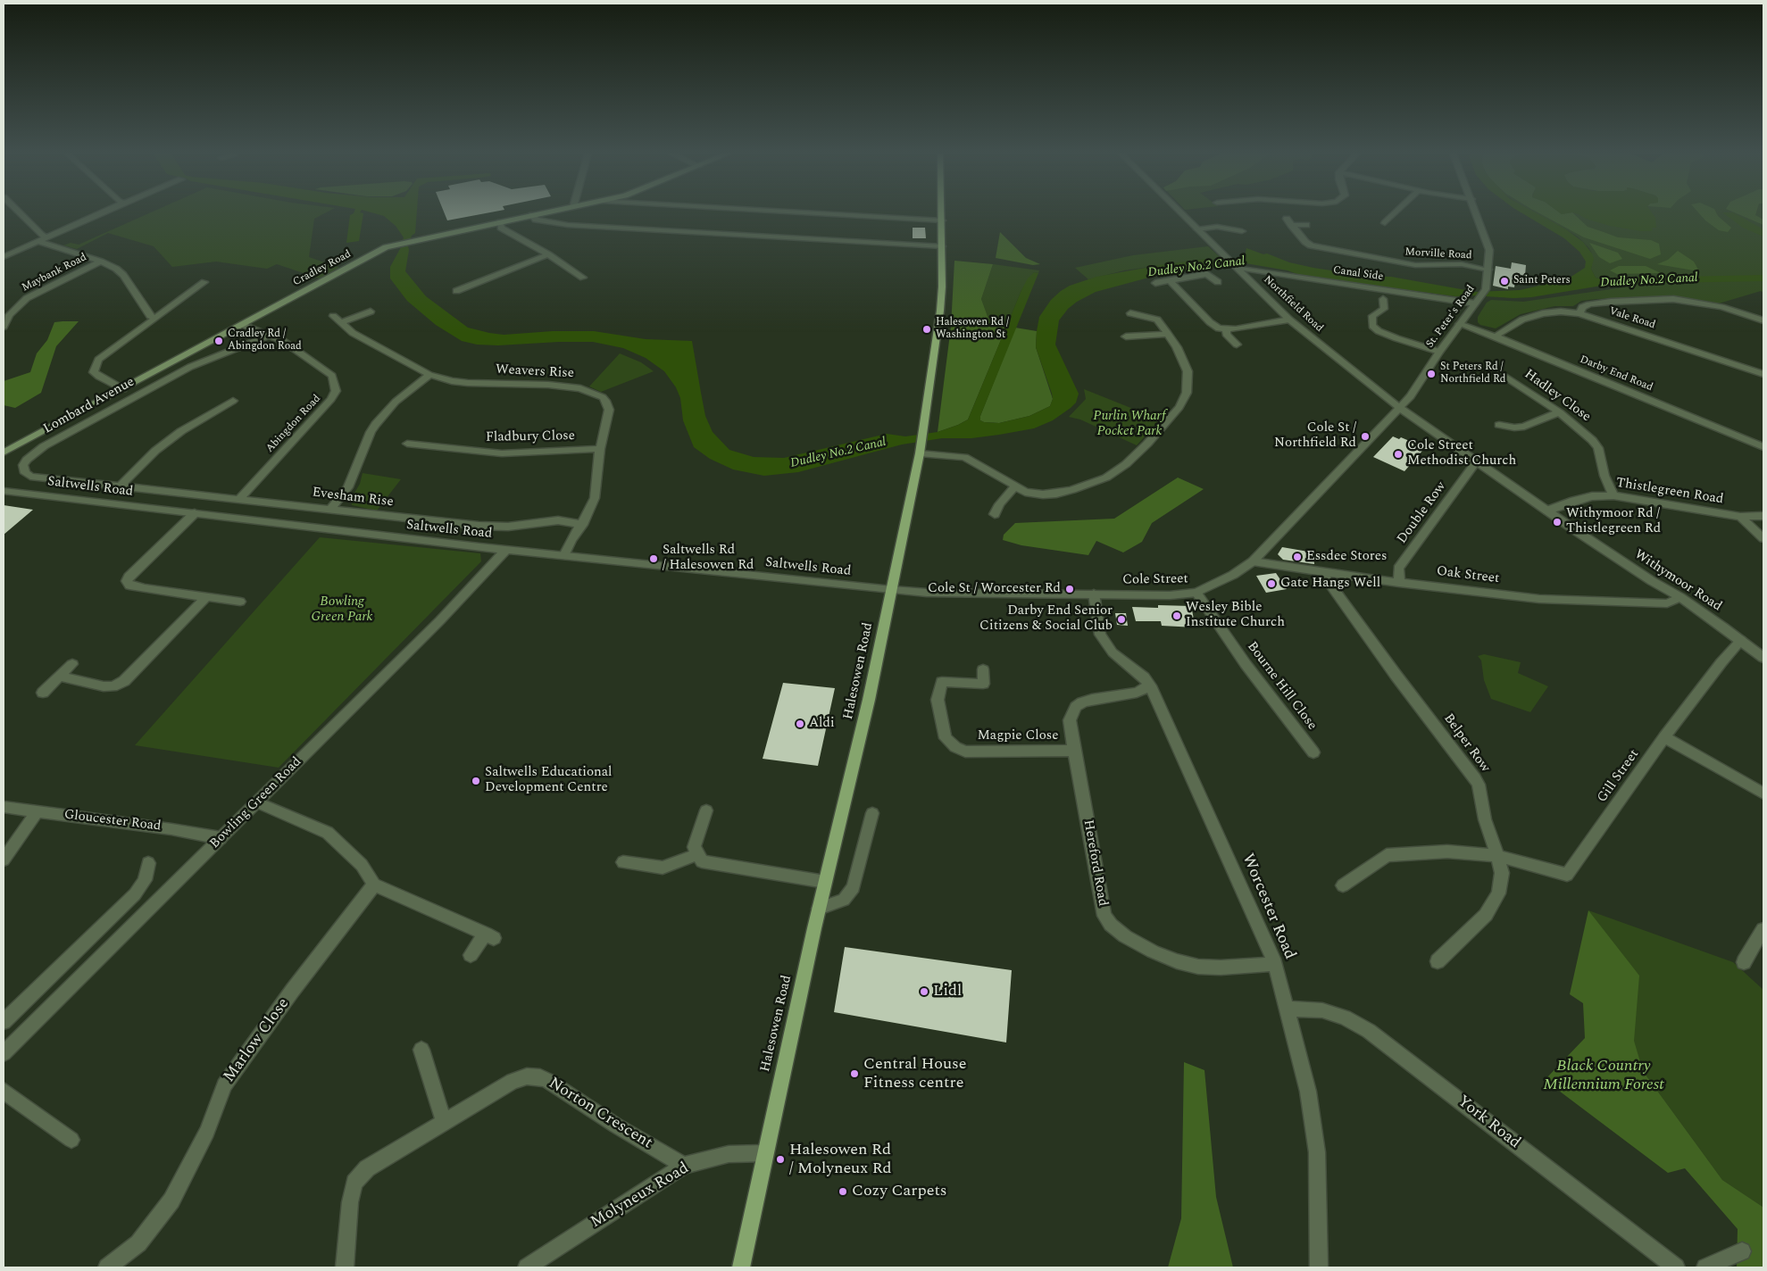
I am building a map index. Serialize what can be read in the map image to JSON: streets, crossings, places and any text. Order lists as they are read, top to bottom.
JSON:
{
  "streets": {
    "main road": ["Cradley Road", "Halesowen Road"],
    "street": [
      "Morville Road",
      "Maybank Road",
      "Canal Side",
      "Northfield Road",
      "St. Peter's Road",
      "Vale Road",
      "Weavers Rise",
      "Darby End Road",
      "Hadley Close",
      "Lombard Avenue",
      "Abingdon Road",
      "Fladbury Close",
      "Saltwells Road",
      "Thistlegreen Road",
      "Evesham Rise",
      "Double Row",
      "Oak Street",
      "Cole Street",
      "Withymoor Road",
      "Bourne Hill Close",
      "Magpie Close",
      "Belper Row",
      "Gill Street",
      "Bowling Green Road",
      "Gloucester Road",
      "Hereford Road",
      "Worcester Road",
      "Marlow Close",
      "Norton Crescent",
      "York Road",
      "Molyneux Road"
    ]
  },
  "crossings": [
    ["Morville Road", "St. Peter's Road"],
    ["Cradley Road", "Abingdon Road"],
    ["Canal Side", "Northfield Road"],
    ["Canal Side", "St. Peter's Road"],
    ["Northfield Road", "St. Peter's Road"],
    ["Northfield Road", "Cole Street"],
    ["Northfield Road", "Withymoor Road"],
    ["St. Peter's Road", "Darby End Road"],
    ["St. Peter's Road", "Cole Street"],
    ["St. Peter's Road", "Withymoor Road"],
    ["Vale Road", "Darby End Road"],
    ["Weavers Rise", "Fladbury Close"],
    ["Weavers Rise", "Saltwells Road"],
    ["Weavers Rise", "Evesham Rise"],
    ["Hadley Close", "Thistlegreen Road"],
    ["Lombard Avenue", "Abingdon Road"],
    ["Lombard Avenue", "Evesham Rise"],
    ["Abingdon Road", "Evesham Rise"],
    ["Saltwells Road", "Cole Street"],
    ["Saltwells Road", "Halesowen Road"],
    ["Saltwells Road", "Bowling Green Road"],
    ["Thistlegreen Road", "Withymoor Road"],
    ["Double Row", "Oak Street"],
    ["Double Row", "Withymoor Road"],
    ["Oak Street", "Cole Street"],
    ["Oak Street", "Withymoor Road"],
    ["Oak Street", "Belper Row"],
    ["Cole Street", "Withymoor Road"],
    ["Cole Street", "Halesowen Road"],
    ["Cole Street", "Bourne Hill Close"],
    ["Cole Street", "Worcester Road"],
    ["Withymoor Road", "Gill Street"],
    ["Halesowen Road", "Molyneux Road"],
    ["Magpie Close", "Hereford Road"],
    ["Belper Row", "Gill Street"],
    ["Bowling Green Road", "Gloucester Road"],
    ["Hereford Road", "Worcester Road"],
    ["Worcester Road", "York Road"],
    ["Norton Crescent", "Molyneux Road"]
  ],
  "water": ["Dudley No.2 Canal"],
  "parks": ["Purlin Wharf Pocket Park", "Bowling Green Park", "Black Country Millennium Forest"],
  "places": [
    "Saint Peters",
    "Halesowen Rd / Washington St",
    "Cradley Rd / Abingdon Road",
    "St Peters Rd / Northfield Rd",
    "Cole St / Northfield Rd",
    "Cole Street Methodist Church",
    "Withymoor Rd / Thistlegreen Rd",
    "Essdee Stores",
    "Saltwells Rd / Halesowen Rd",
    "Gate Hangs Well",
    "Cole St / Worcester Rd",
    "Wesley Bible Institute Church",
    "Darby End Senior Citizens & Social Club",
    "Aldi",
    "Saltwells Educational Development Centre",
    "Lidl",
    "Central House Fitness centre",
    "Halesowen Rd / Molyneux Rd",
    "Cozy Carpets"
  ]
}
